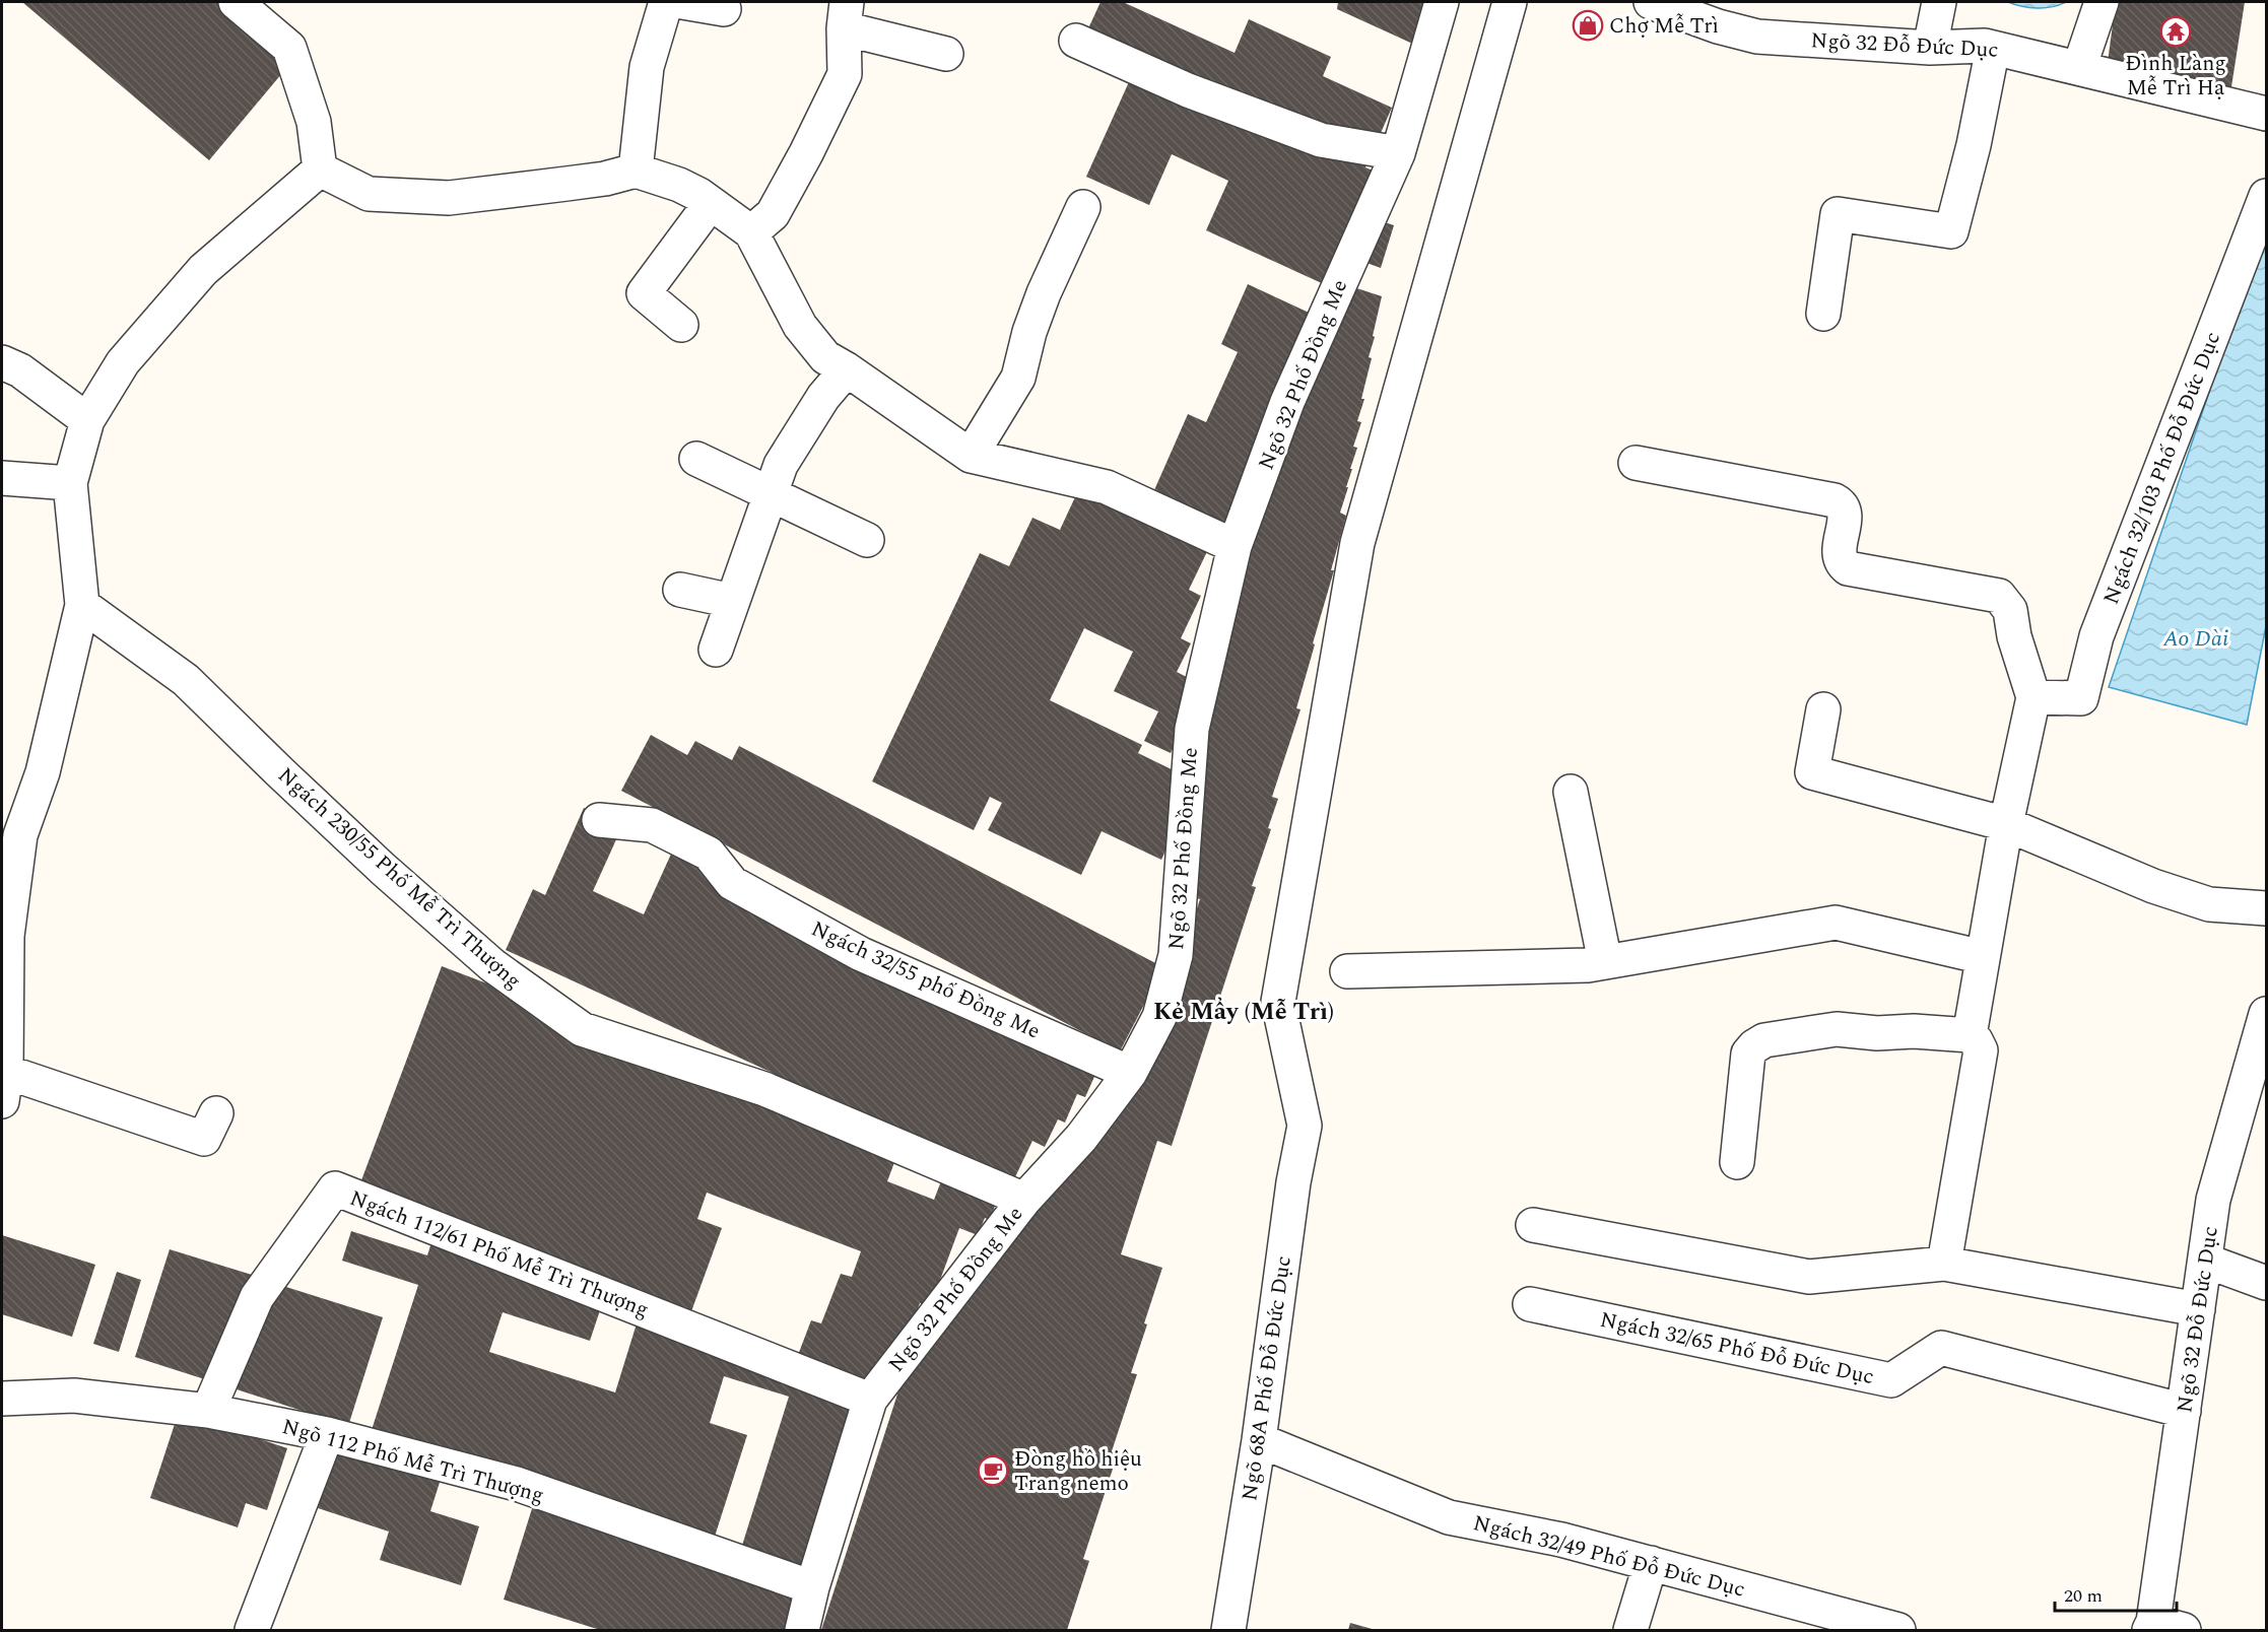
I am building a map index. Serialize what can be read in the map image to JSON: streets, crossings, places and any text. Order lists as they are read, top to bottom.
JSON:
{
  "streets": {
    "street": [
      "Ngõ 32 Đỗ Đức Dục",
      "Ngõ 32 Phố Đồng Me",
      "Ngách 32/103 Phố Đỗ Đức Dục",
      "Ngách 230/55 Phố Mễ Trì Thượng",
      "Ngách 32/55 phố Đồng Me",
      "Ngách 112/61 Phố Mễ Trì Thượng",
      "Ngách 32/65 Phố Đỗ Đức Dục",
      "Ngõ 68A Phố Đỗ Đức Dục",
      "Ngõ 112 Phố Mễ Trì Thượng",
      "Ngách 32/49 Phố Đỗ Đức Dục"
    ]
  },
  "crossings": [
    ["Ngõ 32 Đỗ Đức Dục", "Ngách 32/65 Phố Đỗ Đức Dục"],
    ["Ngõ 32 Phố Đồng Me", "Ngách 230/55 Phố Mễ Trì Thượng"],
    ["Ngõ 32 Phố Đồng Me", "Ngách 32/55 phố Đồng Me"],
    ["Ngõ 32 Phố Đồng Me", "Ngách 112/61 Phố Mễ Trì Thượng"],
    ["Ngõ 32 Phố Đồng Me", "Ngõ 112 Phố Mễ Trì Thượng"],
    ["Ngách 112/61 Phố Mễ Trì Thượng", "Ngõ 112 Phố Mễ Trì Thượng"],
    ["Ngõ 68A Phố Đỗ Đức Dục", "Ngách 32/49 Phố Đỗ Đức Dục"]
  ],
  "districts": ["Kẻ Mẩy (Mễ Trì)"],
  "water": ["Ao Dài"],
  "places": {
    "shop": ["Chợ Mễ Trì"],
    "temple": ["Đình Làng Mễ Trì Hạ"],
    "cafe": ["Đòng hồ hiệu Trang nemo"]
  },
  "scale_bar": "20 m"
}
